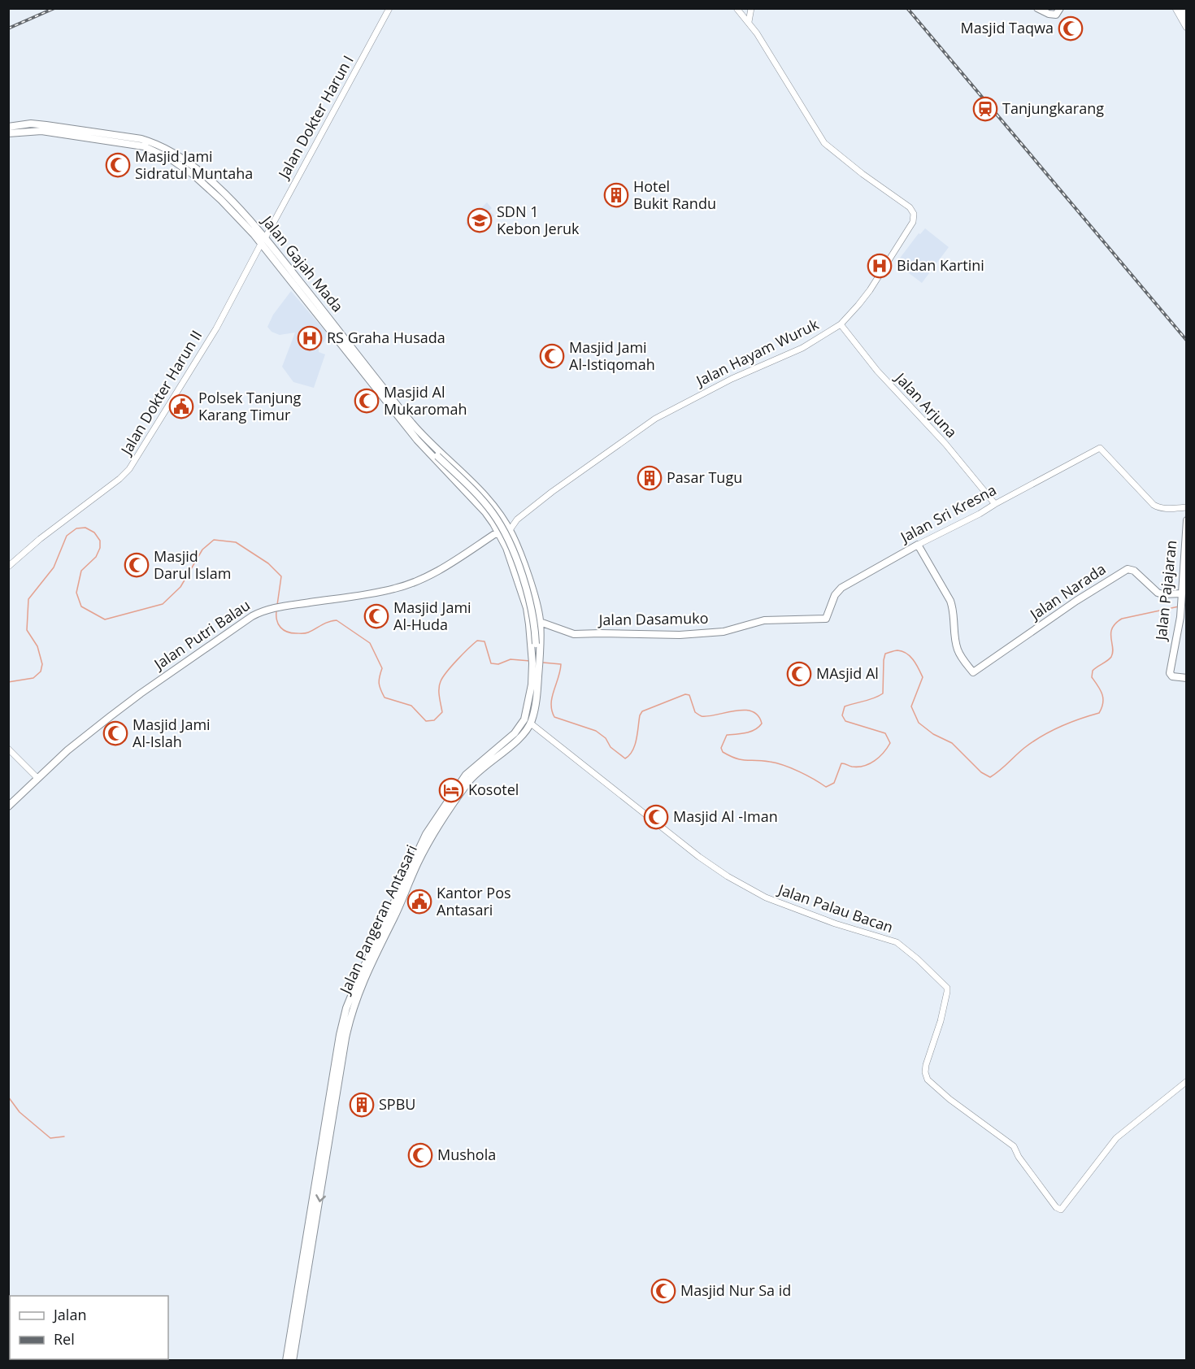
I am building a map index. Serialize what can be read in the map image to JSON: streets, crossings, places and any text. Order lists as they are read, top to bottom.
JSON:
{
  "streets": {
    "main road": [
      "Jalan Gajah Mada",
      "Jalan Sri Kresna",
      "Jalan Pajajaran",
      "Jalan Narada",
      "Jalan Dasamuko",
      "Jalan Putri Balau",
      "Jalan Pangeran Antasari"
    ],
    "street": [
      "Jalan Dokter Harun I",
      "Jalan Hayam Wuruk",
      "Jalan Dokter Harun II",
      "Jalan Arjuna",
      "Jalan Palau Bacan"
    ]
  },
  "crossings": [
    ["Jalan Dokter Harun I", "Jalan Gajah Mada"],
    ["Jalan Dokter Harun I", "Jalan Dokter Harun II"],
    ["Jalan Gajah Mada", "Jalan Hayam Wuruk"],
    ["Jalan Gajah Mada", "Jalan Dokter Harun II"],
    ["Jalan Gajah Mada", "Jalan Putri Balau"],
    ["Jalan Gajah Mada", "Jalan Pangeran Antasari"],
    ["Jalan Hayam Wuruk", "Jalan Arjuna"],
    ["Jalan Hayam Wuruk", "Jalan Pangeran Antasari"],
    ["Jalan Arjuna", "Jalan Sri Kresna"],
    ["Jalan Sri Kresna", "Jalan Narada"],
    ["Jalan Sri Kresna", "Jalan Dasamuko"],
    ["Jalan Pajajaran", "Jalan Narada"],
    ["Jalan Dasamuko", "Jalan Pangeran Antasari"],
    ["Jalan Putri Balau", "Jalan Pangeran Antasari"],
    ["Jalan Palau Bacan", "Jalan Pangeran Antasari"]
  ],
  "places": {
    "mosque": [
      "Masjid Taqwa",
      "Masjid Jami Sidratul Muntaha",
      "Masjid Jami Al-Istiqomah",
      "Masjid Al Mukaromah",
      "Masjid Darul Islam",
      "Masjid Jami Al-Huda",
      "MAsjid Al",
      "Masjid Jami Al-Islah",
      "Masjid Al -Iman",
      "Mushola",
      "Masjid Nur Sa id"
    ],
    "station": ["Tanjungkarang"],
    "building": ["Hotel Bukit Randu", "Pasar Tugu", "SPBU"],
    "school or university": ["SDN 1 Kebon Jeruk"],
    "hospital": ["Bidan Kartini", "RS Graha Husada"],
    "public building": ["Polsek Tanjung Karang Timur", "Kantor Pos Antasari"],
    "hotel": ["Kosotel"]
  },
  "legend": ["Jalan", "Rel"]
}
